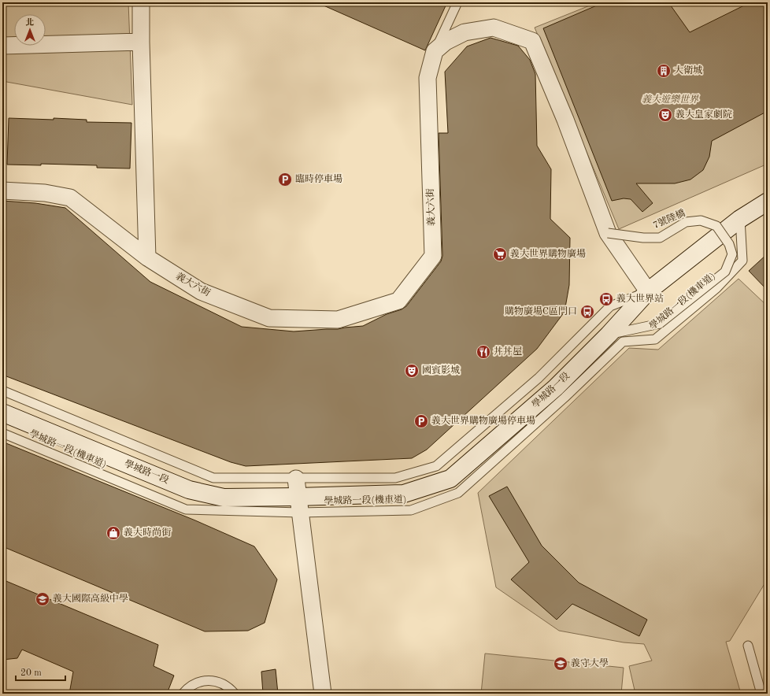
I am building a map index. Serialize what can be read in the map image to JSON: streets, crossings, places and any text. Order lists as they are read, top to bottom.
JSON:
{
  "streets": {
    "main road": ["學城路一段"],
    "street": ["義大六街"],
    "lane": ["7號陸橋", "學城路一段(機車道)"]
  },
  "crossings": [
    ["7號陸橋", "學城路一段"],
    ["學城路一段(機車道)", "學城路一段"]
  ],
  "parks": ["義大遊樂世界"],
  "places": {
    "building": ["大衛城"],
    "theatre": ["義大皇家劇院", "國賓影城"],
    "parking": ["臨時停車場", "義大世界購物廣場停車場"],
    "supermarket": ["義大世界購物廣場"],
    "bus stop": ["義大世界站", "購物廣場C區門口"],
    "restaurant": ["丼丼屋"],
    "shop": ["義大時尚街"],
    "school or university": ["義大國際高級中學", "義守大學"]
  },
  "scale_bar": "20 m",
  "north": "top"
}
